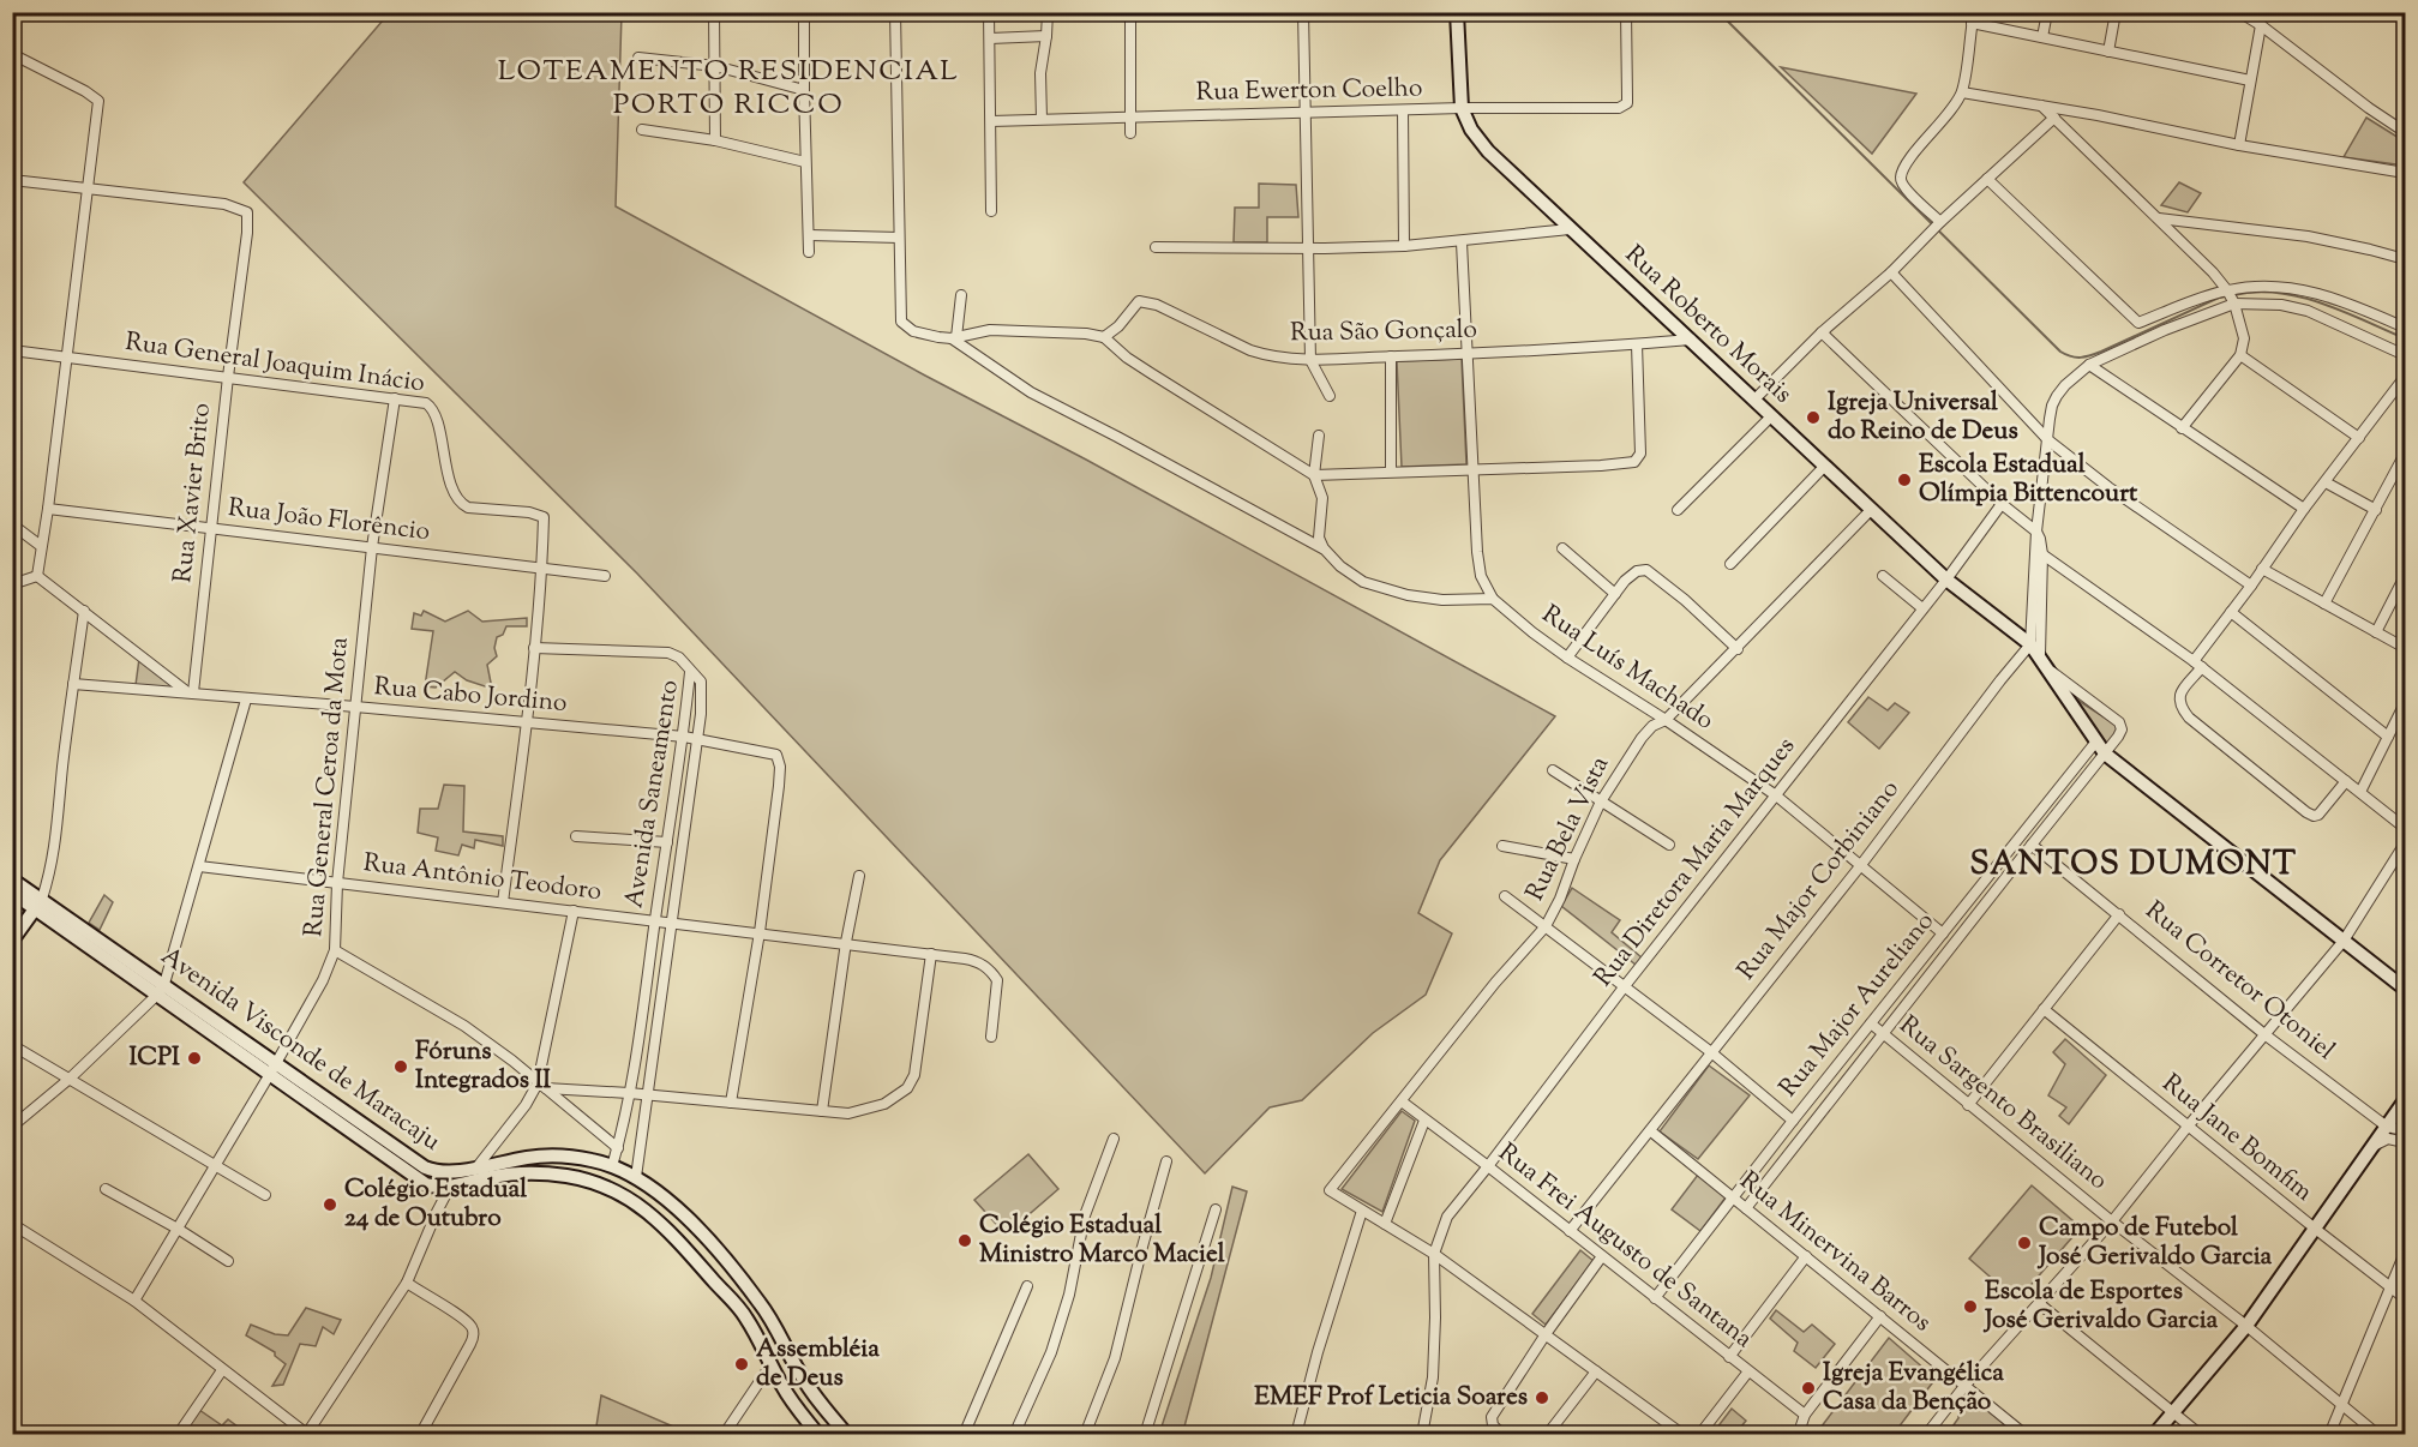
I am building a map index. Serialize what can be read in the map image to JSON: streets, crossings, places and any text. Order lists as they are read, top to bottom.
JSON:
{
  "streets": {
    "street": [
      "Rua Ewerton Coelho",
      "Rua Roberto Morais",
      "Rua São Gonçalo",
      "Rua General Joaquim Inácio",
      "Rua Xavier Brito",
      "Rua João Florêncio",
      "Rua Luís Machado",
      "Rua Cabo Jordino",
      "Rua General Ceroa da Mota",
      "Avenida Saneamento",
      "Rua Bela Vista",
      "Rua Diretora Maria Marques",
      "Rua Antônio Teodoro",
      "Rua Major Corbiniano",
      "Rua Corretor Otoniel",
      "Rua Major Aureliano",
      "Avenida Visconde de Maracaju",
      "Rua Sargento Brasiliano",
      "Rua Jane Bomfim",
      "Rua Frei Augusto de Santana",
      "Rua Minervina Barros"
    ]
  },
  "crossings": [
    ["Rua Ewerton Coelho", "Rua Roberto Morais"],
    ["Rua Roberto Morais", "Rua São Gonçalo"],
    ["Rua Roberto Morais", "Rua Bela Vista"],
    ["Rua Roberto Morais", "Rua Diretora Maria Marques"],
    ["Rua Roberto Morais", "Rua Major Corbiniano"],
    ["Rua General Joaquim Inácio", "Rua Xavier Brito"],
    ["Rua General Joaquim Inácio", "Rua João Florêncio"],
    ["Rua General Joaquim Inácio", "Rua General Ceroa da Mota"],
    ["Rua Xavier Brito", "Rua João Florêncio"],
    ["Rua Xavier Brito", "Rua Cabo Jordino"],
    ["Rua João Florêncio", "Rua General Ceroa da Mota"],
    ["Rua Luís Machado", "Rua Bela Vista"],
    ["Rua Luís Machado", "Rua Diretora Maria Marques"],
    ["Rua Luís Machado", "Rua Major Corbiniano"],
    ["Rua Luís Machado", "Rua Major Aureliano"],
    ["Rua Cabo Jordino", "Rua General Ceroa da Mota"],
    ["Rua Cabo Jordino", "Avenida Saneamento"],
    ["Rua Cabo Jordino", "Rua Antônio Teodoro"],
    ["Rua General Ceroa da Mota", "Rua Antônio Teodoro"],
    ["Rua General Ceroa da Mota", "Avenida Visconde de Maracaju"],
    ["Avenida Saneamento", "Rua Antônio Teodoro"],
    ["Avenida Saneamento", "Avenida Visconde de Maracaju"],
    ["Rua Bela Vista", "Rua Frei Augusto de Santana"],
    ["Rua Diretora Maria Marques", "Rua Frei Augusto de Santana"],
    ["Rua Major Corbiniano", "Rua Frei Augusto de Santana"],
    ["Rua Major Corbiniano", "Rua Minervina Barros"],
    ["Rua Corretor Otoniel", "Rua Major Aureliano"],
    ["Rua Major Aureliano", "Rua Sargento Brasiliano"],
    ["Rua Major Aureliano", "Rua Frei Augusto de Santana"],
    ["Rua Major Aureliano", "Rua Minervina Barros"]
  ],
  "districts": ["LOTEAMENTO RESIDENCIAL PORTO RICCO", "SANTOS DUMONT"],
  "places": [
    "Igreja Universal do Reino de Deus",
    "Escola Estadual Olímpia Bittencourt",
    "ICPI",
    "Fóruns Integrados II",
    "Colégio Estadual 24 de Outubro",
    "Colégio Estadual Ministro Marco Maciel",
    "Campo de Futebol José Gerivaldo Garcia",
    "Escola de Esportes José Gerivaldo Garcia",
    "Assembléia de Deus",
    "Igreja Evangélica Casa da Benção",
    "EMEF Prof Leticia Soares"
  ]
}
